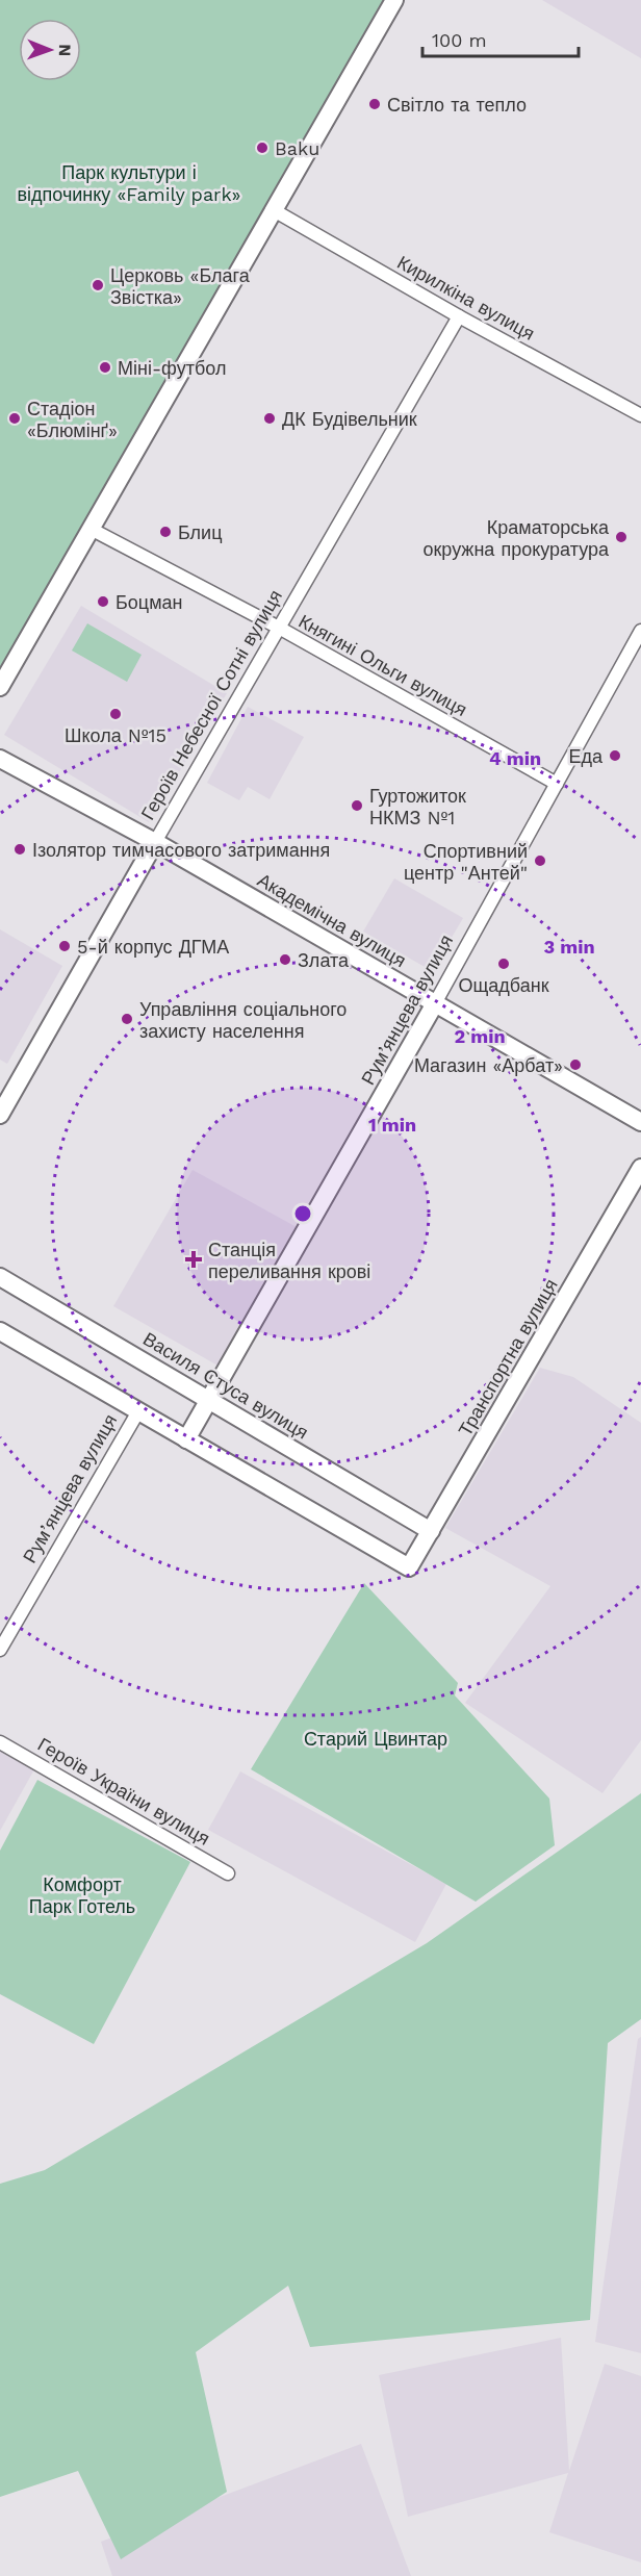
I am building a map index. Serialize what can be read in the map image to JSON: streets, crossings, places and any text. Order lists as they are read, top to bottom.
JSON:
{
  "streets": {
    "street": [
      "Кирилкіна вулиця",
      "Княгині Ольги вулиця",
      "Героїв Небесної Сотні вулиця",
      "Академічна вулиця",
      "Рум’янцева вулиця",
      "Транспортна вулиця",
      "Василя Стуса вулиця",
      "Героїв України вулиця"
    ]
  },
  "crossings": [
    ["Кирилкіна вулиця", "Героїв Небесної Сотні вулиця"],
    ["Княгині Ольги вулиця", "Героїв Небесної Сотні вулиця"],
    ["Княгині Ольги вулиця", "Рум’янцева вулиця"],
    ["Героїв Небесної Сотні вулиця", "Академічна вулиця"],
    ["Академічна вулиця", "Рум’янцева вулиця"],
    ["Рум’янцева вулиця", "Транспортна вулиця"],
    ["Рум’янцева вулиця", "Василя Стуса вулиця"],
    ["Транспортна вулиця", "Василя Стуса вулиця"]
  ],
  "parks": ["Парк культури і відпочинку «Family park»", "Старий Цвинтар", "Комфорт Парк Готель"],
  "places": {
    "other": [
      "Світло та тепло",
      "Baku",
      "Церковь «Блага Звістка»",
      "Міні-футбол",
      "Стадіон «Блюмінґ»",
      "ДК Будівельник",
      "Блиц",
      "Краматорська окружна прокуратура",
      "Боцман",
      "Школа №15",
      "Еда",
      "Гуртожиток НКМЗ №1",
      "Ізолятор тимчасового затримання",
      "Спортивний центр \"Антей\"",
      "5-й корпус ДГМА",
      "Злата",
      "Ощадбанк",
      "Управління соціального захисту населення",
      "Магазин «Арбат»"
    ],
    "health": ["Станція переливання крові"]
  },
  "scale_bar": "100 m",
  "north": "right",
  "rings": [
    "4 min",
    "3 min",
    "2 min",
    "1 min"
  ]
}
